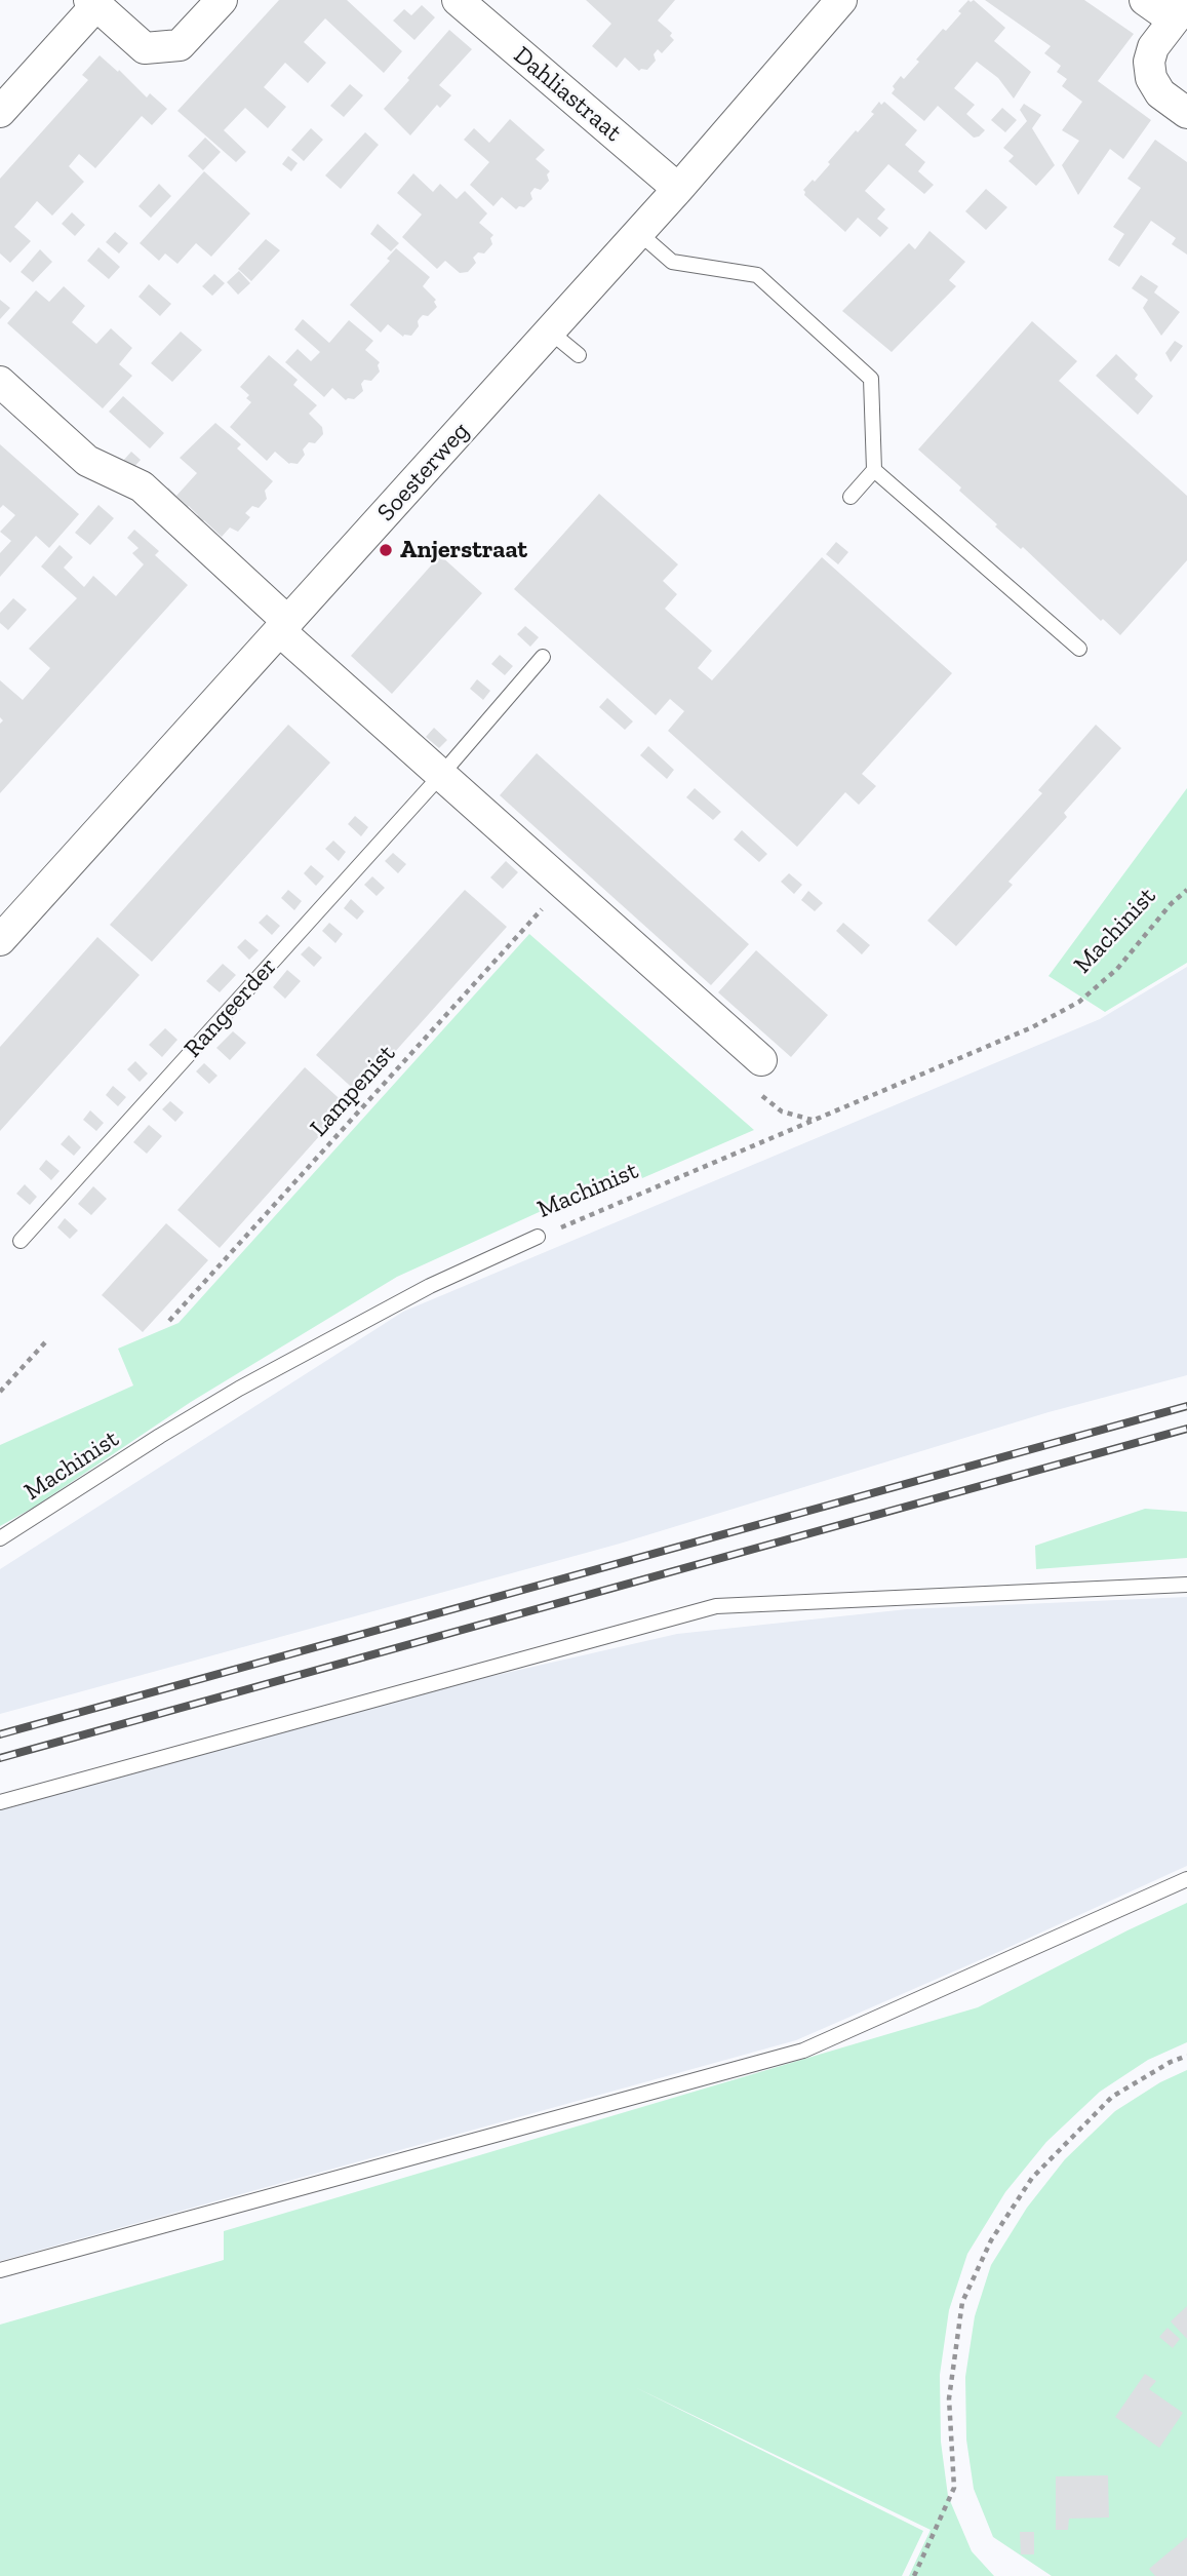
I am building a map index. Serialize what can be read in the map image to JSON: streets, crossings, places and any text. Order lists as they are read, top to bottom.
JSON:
{
  "streets": {
    "street": ["Dahliastraat", "Soesterweg"],
    "lane": ["Machinist", "Rangeerder"],
    "path": ["Lampenist"]
  },
  "crossings": [
    ["Dahliastraat", "Soesterweg"]
  ],
  "places": ["Anjerstraat"]
}
